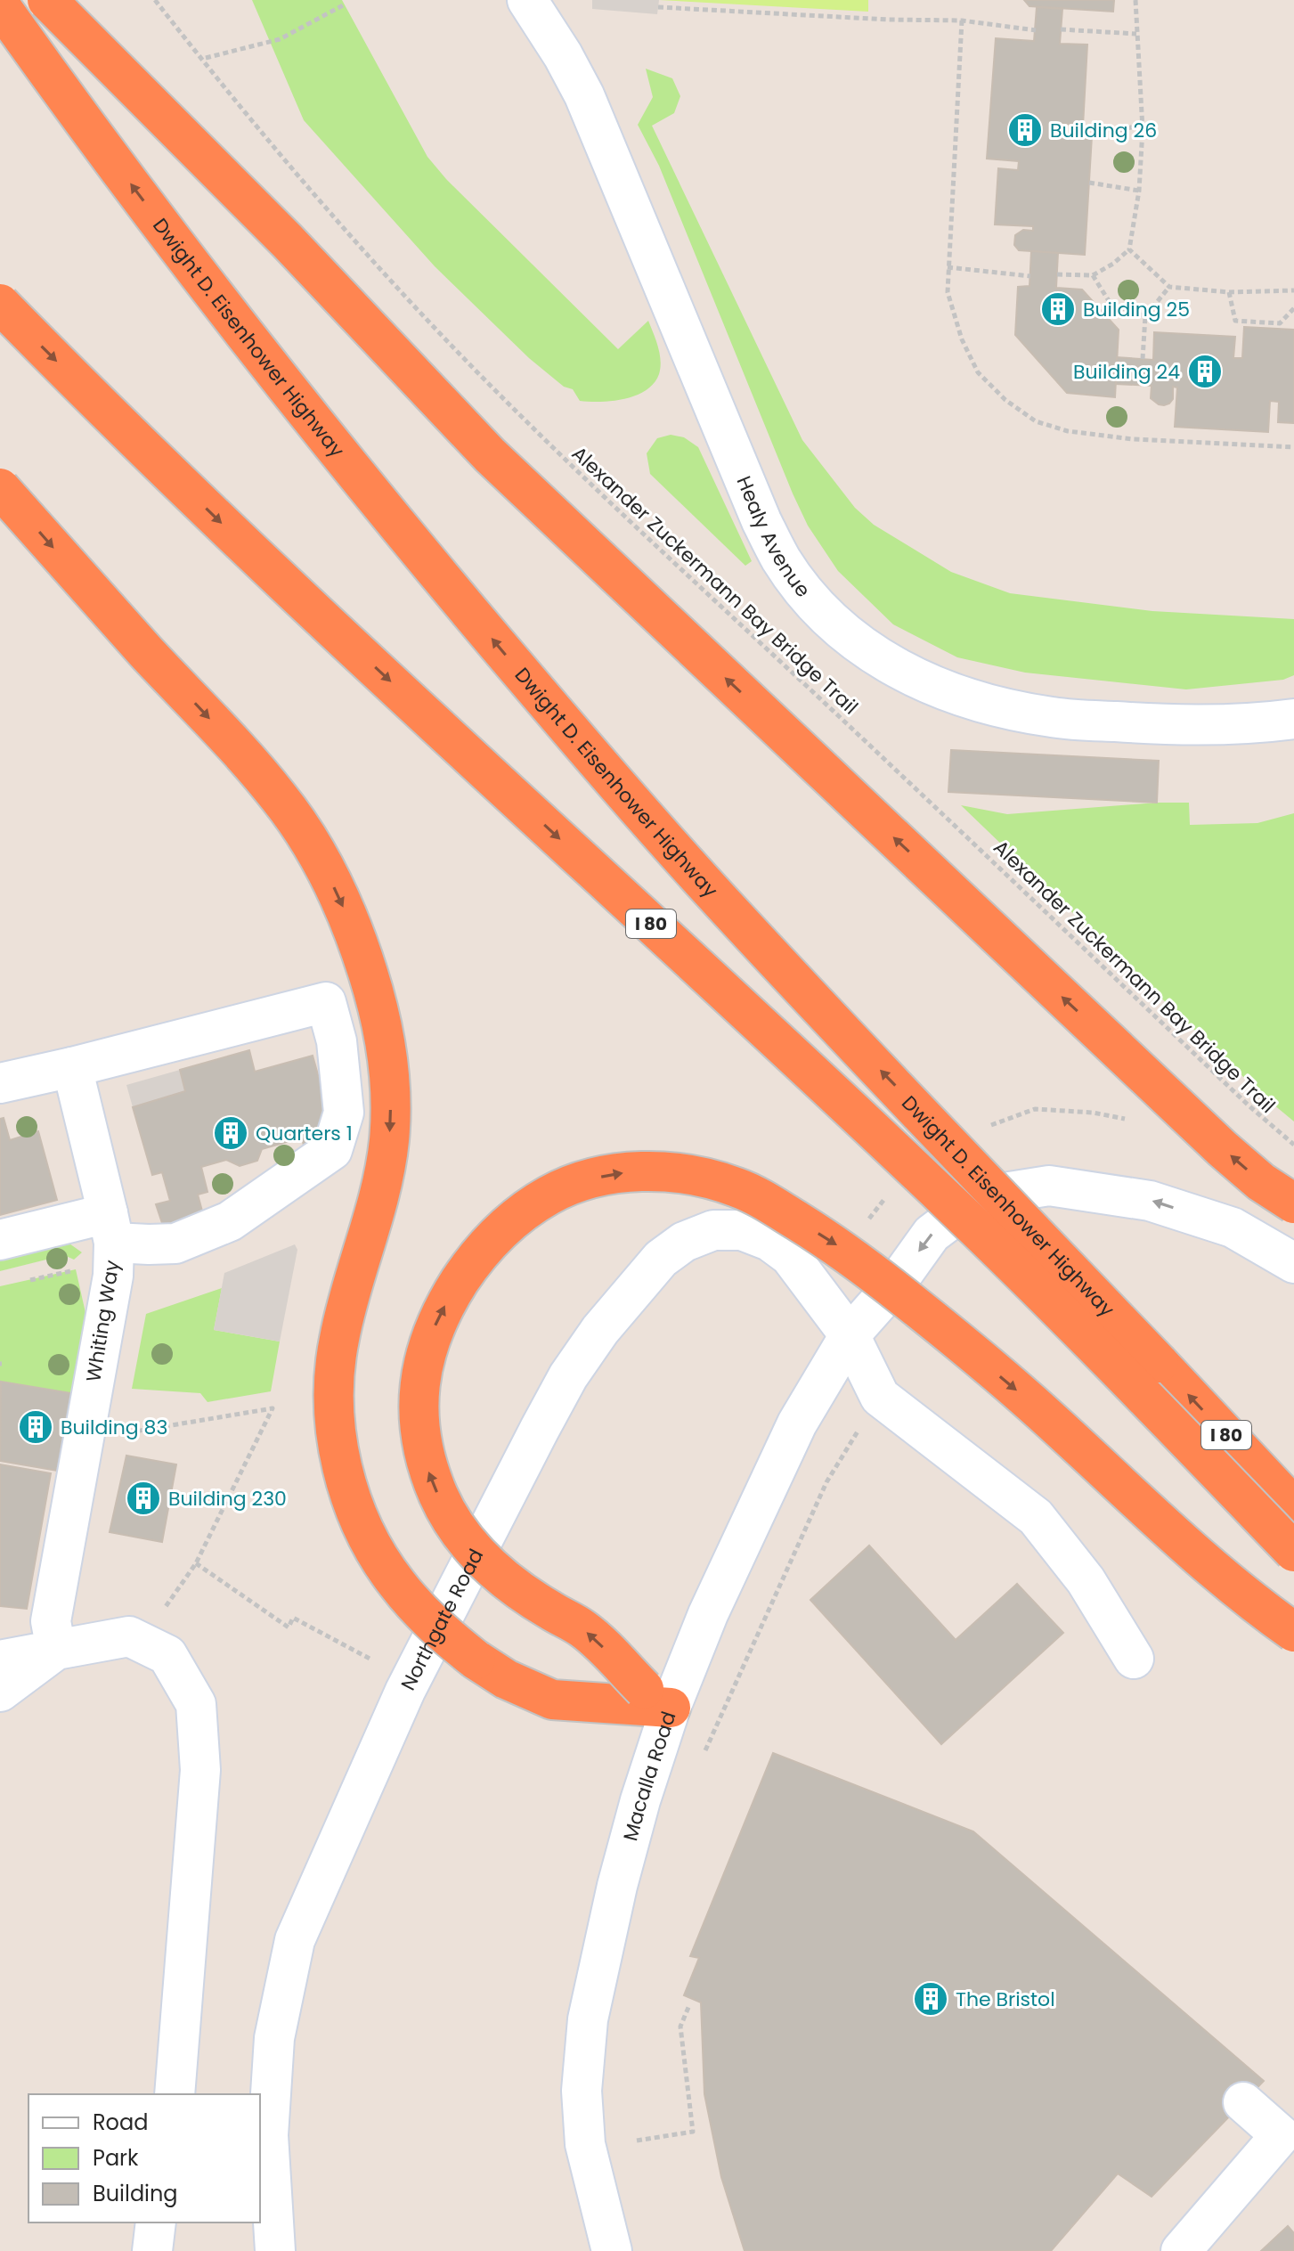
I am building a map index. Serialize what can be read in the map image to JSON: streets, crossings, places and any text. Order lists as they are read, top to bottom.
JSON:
{
  "streets": {
    "highway": ["Dwight D. Eisenhower Highway", "I 80"],
    "street": [
      "Healy Avenue",
      "Whiting Way",
      "Northgate Road",
      "Macalla Road"
    ],
    "path": ["Alexander Zuckermann Bay Bridge Trail"]
  },
  "crossings": [
    ["Northgate Road", "Macalla Road"]
  ],
  "places": {
    "building": [
      "Building 26",
      "Building 25",
      "Building 24",
      "Quarters 1",
      "Building 83",
      "Building 230",
      "The Bristol"
    ]
  },
  "legend": ["Road", "Park", "Building"]
}
